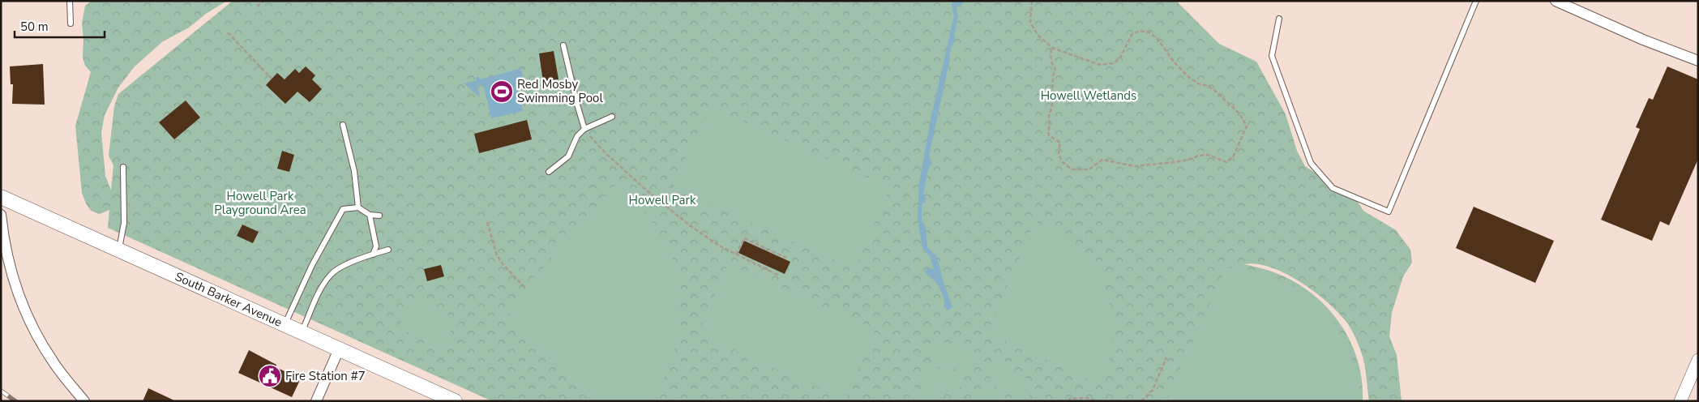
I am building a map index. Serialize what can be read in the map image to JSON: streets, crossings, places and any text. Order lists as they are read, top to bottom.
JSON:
{
  "streets": {
    "main road": ["South Barker Avenue"]
  },
  "parks": ["Howell Wetlands", "Howell Park Playground Area", "Howell Park"],
  "places": {
    "sports": ["Red Mosby Swimming Pool"],
    "public building": ["Fire Station #7"]
  },
  "scale_bar": "50 m"
}
